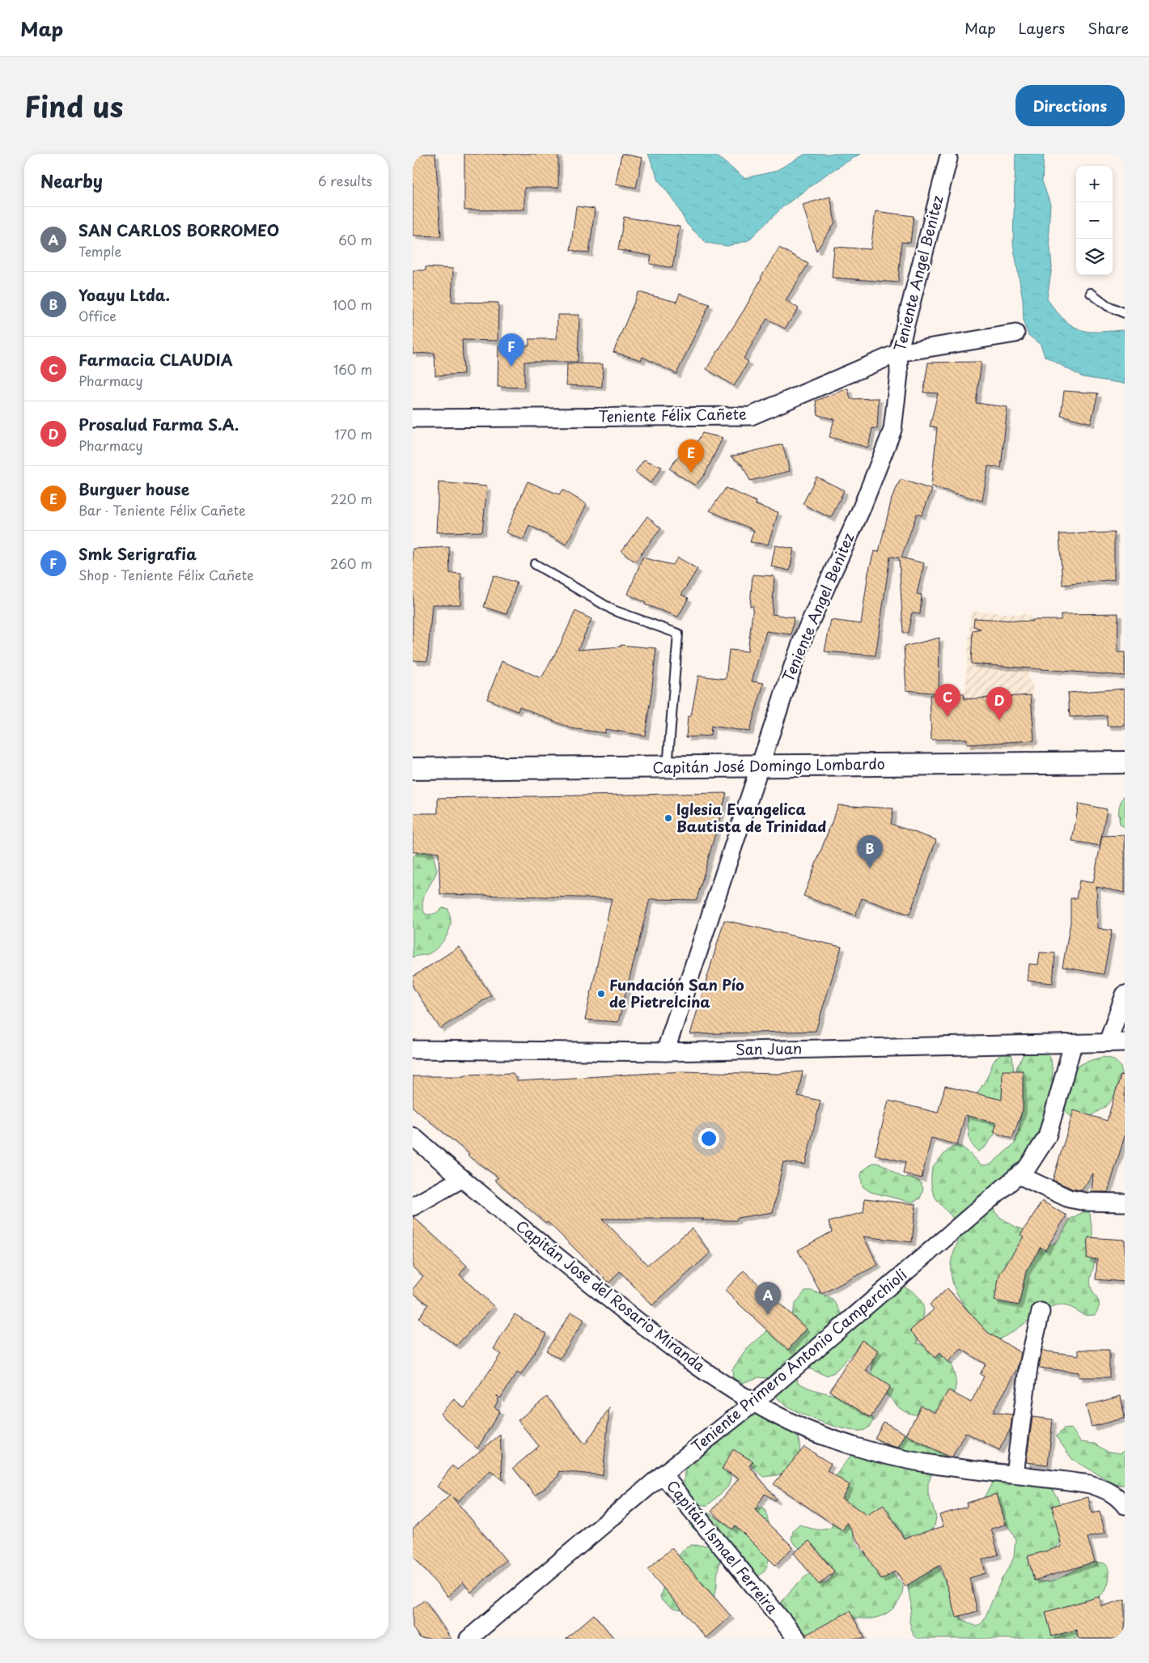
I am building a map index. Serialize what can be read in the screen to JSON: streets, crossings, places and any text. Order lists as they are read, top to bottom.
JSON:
{
  "streets": {
    "street": [
      "Teniente Angel Benitez",
      "Teniente Félix Cañete",
      "Capitán José Domingo Lombardo",
      "San Juan",
      "Capitán Jose del Rosario Miranda",
      "Teniente Primero Antonio Camperchioli",
      "Capitán Ismael Ferreira"
    ]
  },
  "crossings": [
    ["Teniente Angel Benitez", "Teniente Félix Cañete"],
    ["Teniente Angel Benitez", "Capitán José Domingo Lombardo"],
    ["Teniente Angel Benitez", "San Juan"],
    ["San Juan", "Teniente Primero Antonio Camperchioli"],
    ["Capitán Jose del Rosario Miranda", "Teniente Primero Antonio Camperchioli"],
    ["Teniente Primero Antonio Camperchioli", "Capitán Ismael Ferreira"]
  ],
  "places": ["Iglesia Evangelica Bautista de Trinidad", "Fundación San Pío de Pietrelcina"],
  "page": {
    "header": "Map",
    "nav": ["Map", "Layers", "Share"],
    "title": "Find us",
    "buttons": "Directions",
    "heading": ["Nearby", "6 results"],
    "map_buttons": ["+", "−"],
    "list": [
      {
        "mark": "A",
        "name": "SAN CARLOS BORROMEO",
        "note": "Temple",
        "value": "60 m"
      },
      {
        "mark": "B",
        "name": "Yoayu Ltda.",
        "note": "Office",
        "value": "100 m"
      },
      {
        "mark": "C",
        "name": "Farmacia CLAUDIA",
        "note": "Pharmacy",
        "value": "160 m"
      },
      {
        "mark": "D",
        "name": "Prosalud Farma S.A.",
        "note": "Pharmacy",
        "value": "170 m"
      },
      {
        "mark": "E",
        "name": "Burguer house",
        "note": "Bar · Teniente Félix Cañete",
        "value": "220 m"
      },
      {
        "mark": "F",
        "name": "Smk Serigrafia",
        "note": "Shop · Teniente Félix Cañete",
        "value": "260 m"
      }
    ],
    "pins": [
      "F",
      "E",
      "C",
      "D",
      "B",
      "A"
    ]
  }
}
